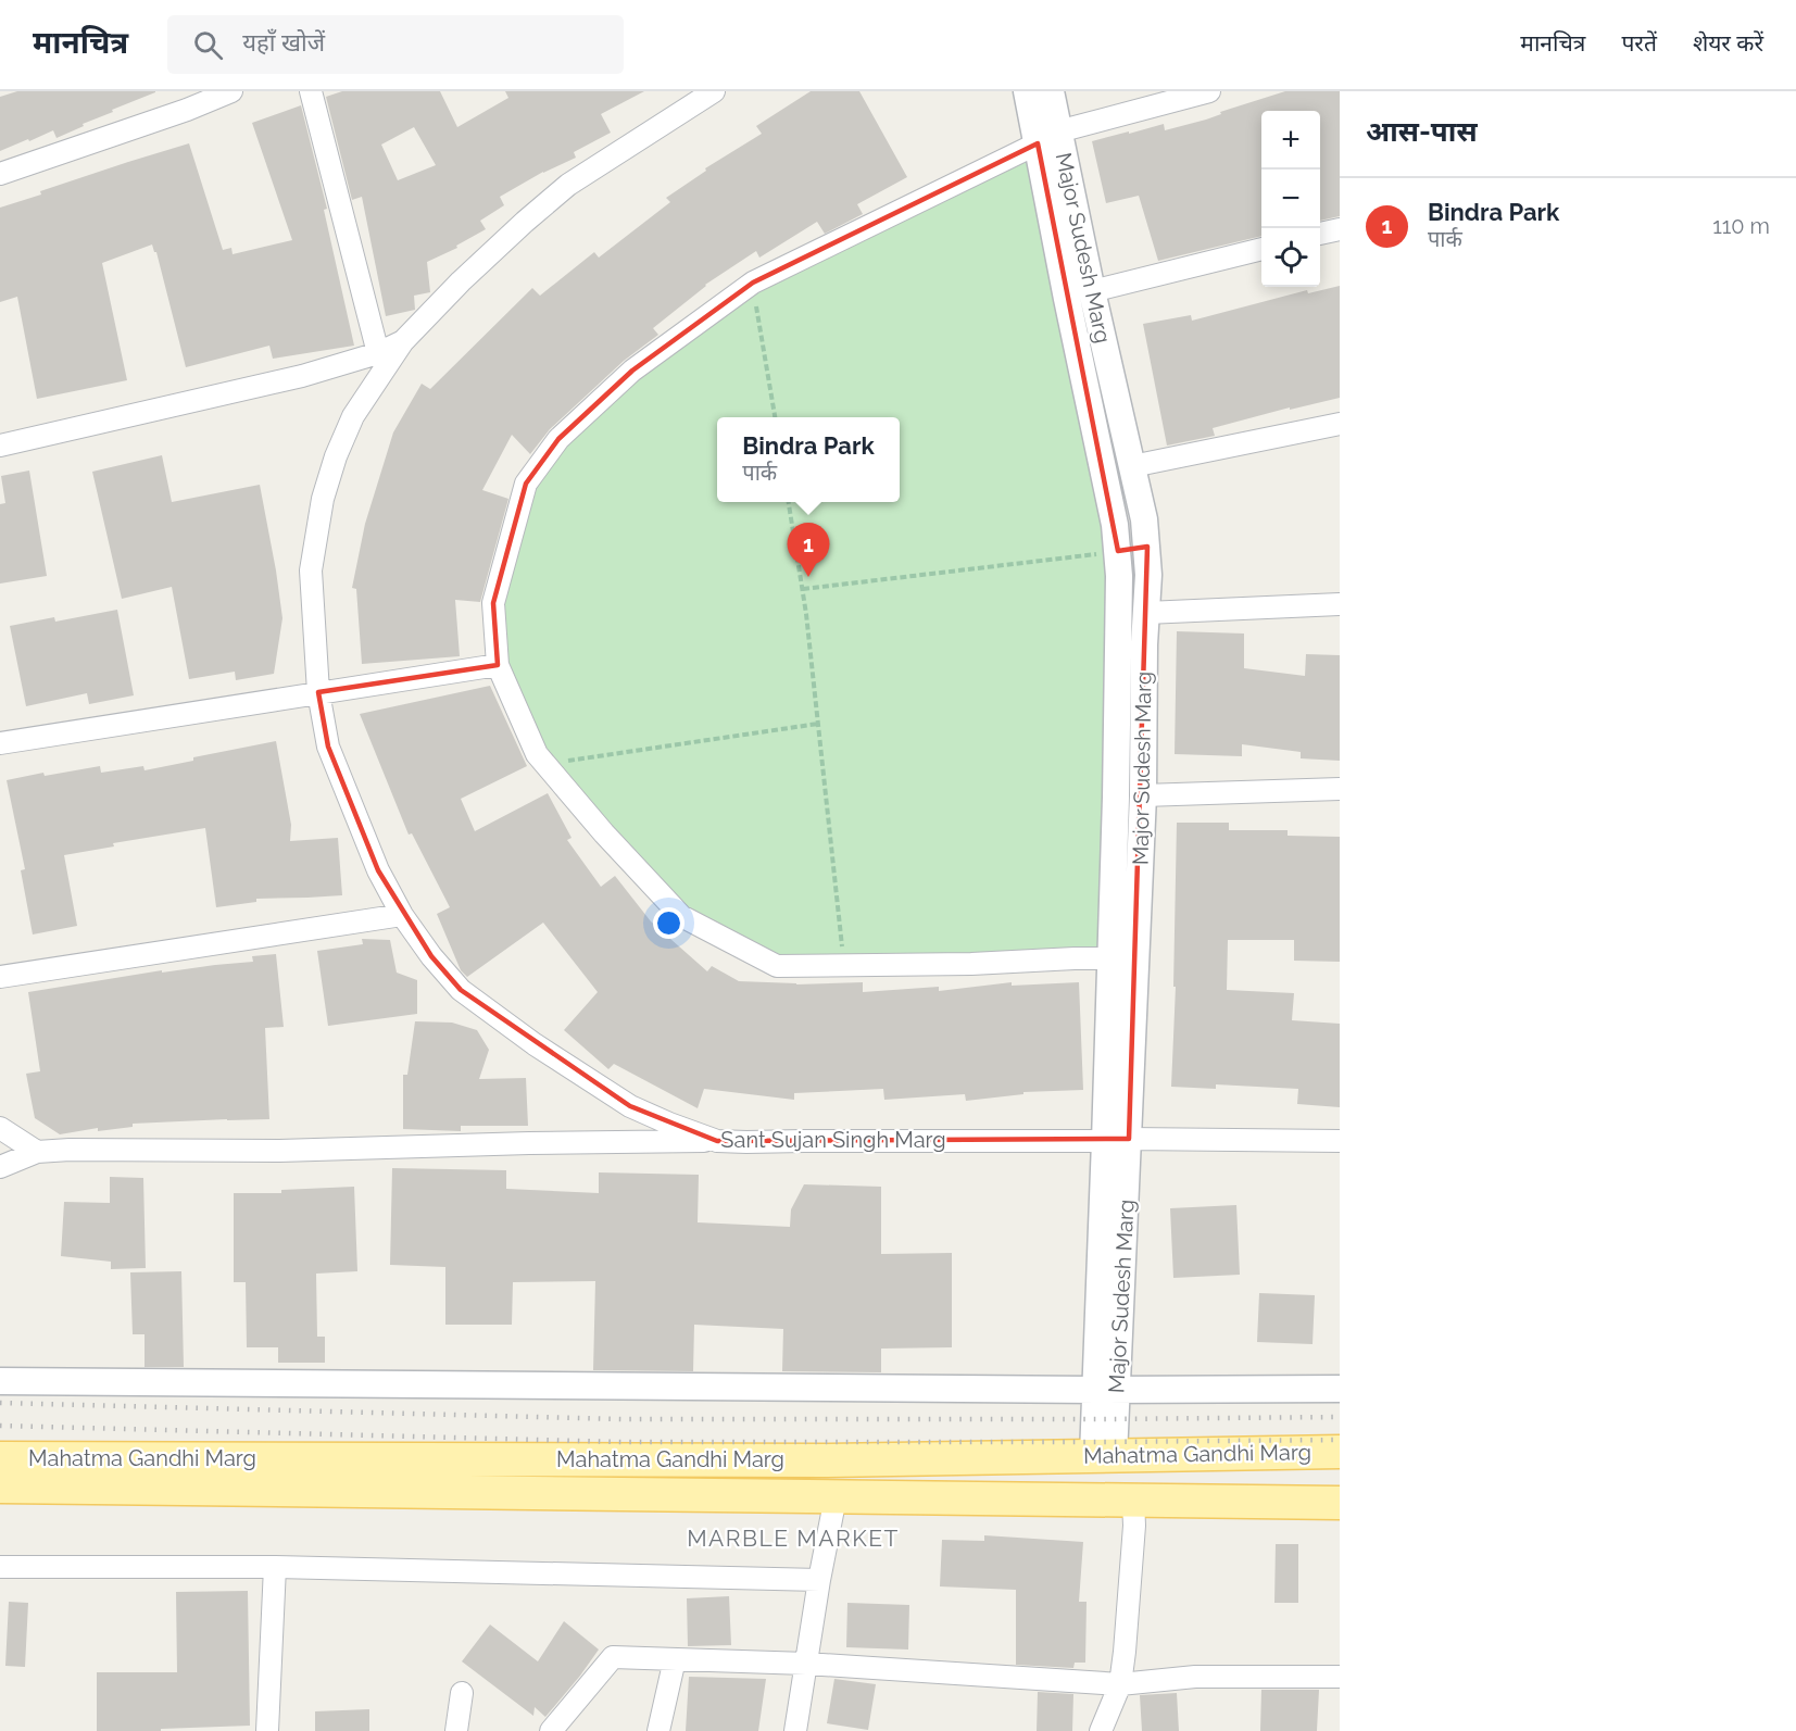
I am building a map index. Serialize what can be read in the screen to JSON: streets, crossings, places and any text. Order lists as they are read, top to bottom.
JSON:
{
  "streets": {
    "main road": ["Mahatma Gandhi Marg"],
    "street": ["Major Sudesh Marg", "Sant Sujan Singh Marg"]
  },
  "crossings": [
    ["Major Sudesh Marg", "Sant Sujan Singh Marg"],
    ["Major Sudesh Marg", "Mahatma Gandhi Marg"]
  ],
  "districts": ["MARBLE MARKET"],
  "page": {
    "header": "मानचित्र",
    "search": "यहाँ खोजें",
    "nav": ["मानचित्र", "परतें", "शेयर करें"],
    "heading": "आस-पास",
    "map_buttons": ["+", "−"],
    "list": [
      {
        "mark": "1",
        "name": "Bindra Park",
        "note": "पार्क",
        "value": "110 m"
      }
    ],
    "popup": ["Bindra Park", "पार्क"],
    "pins": "1"
  }
}
